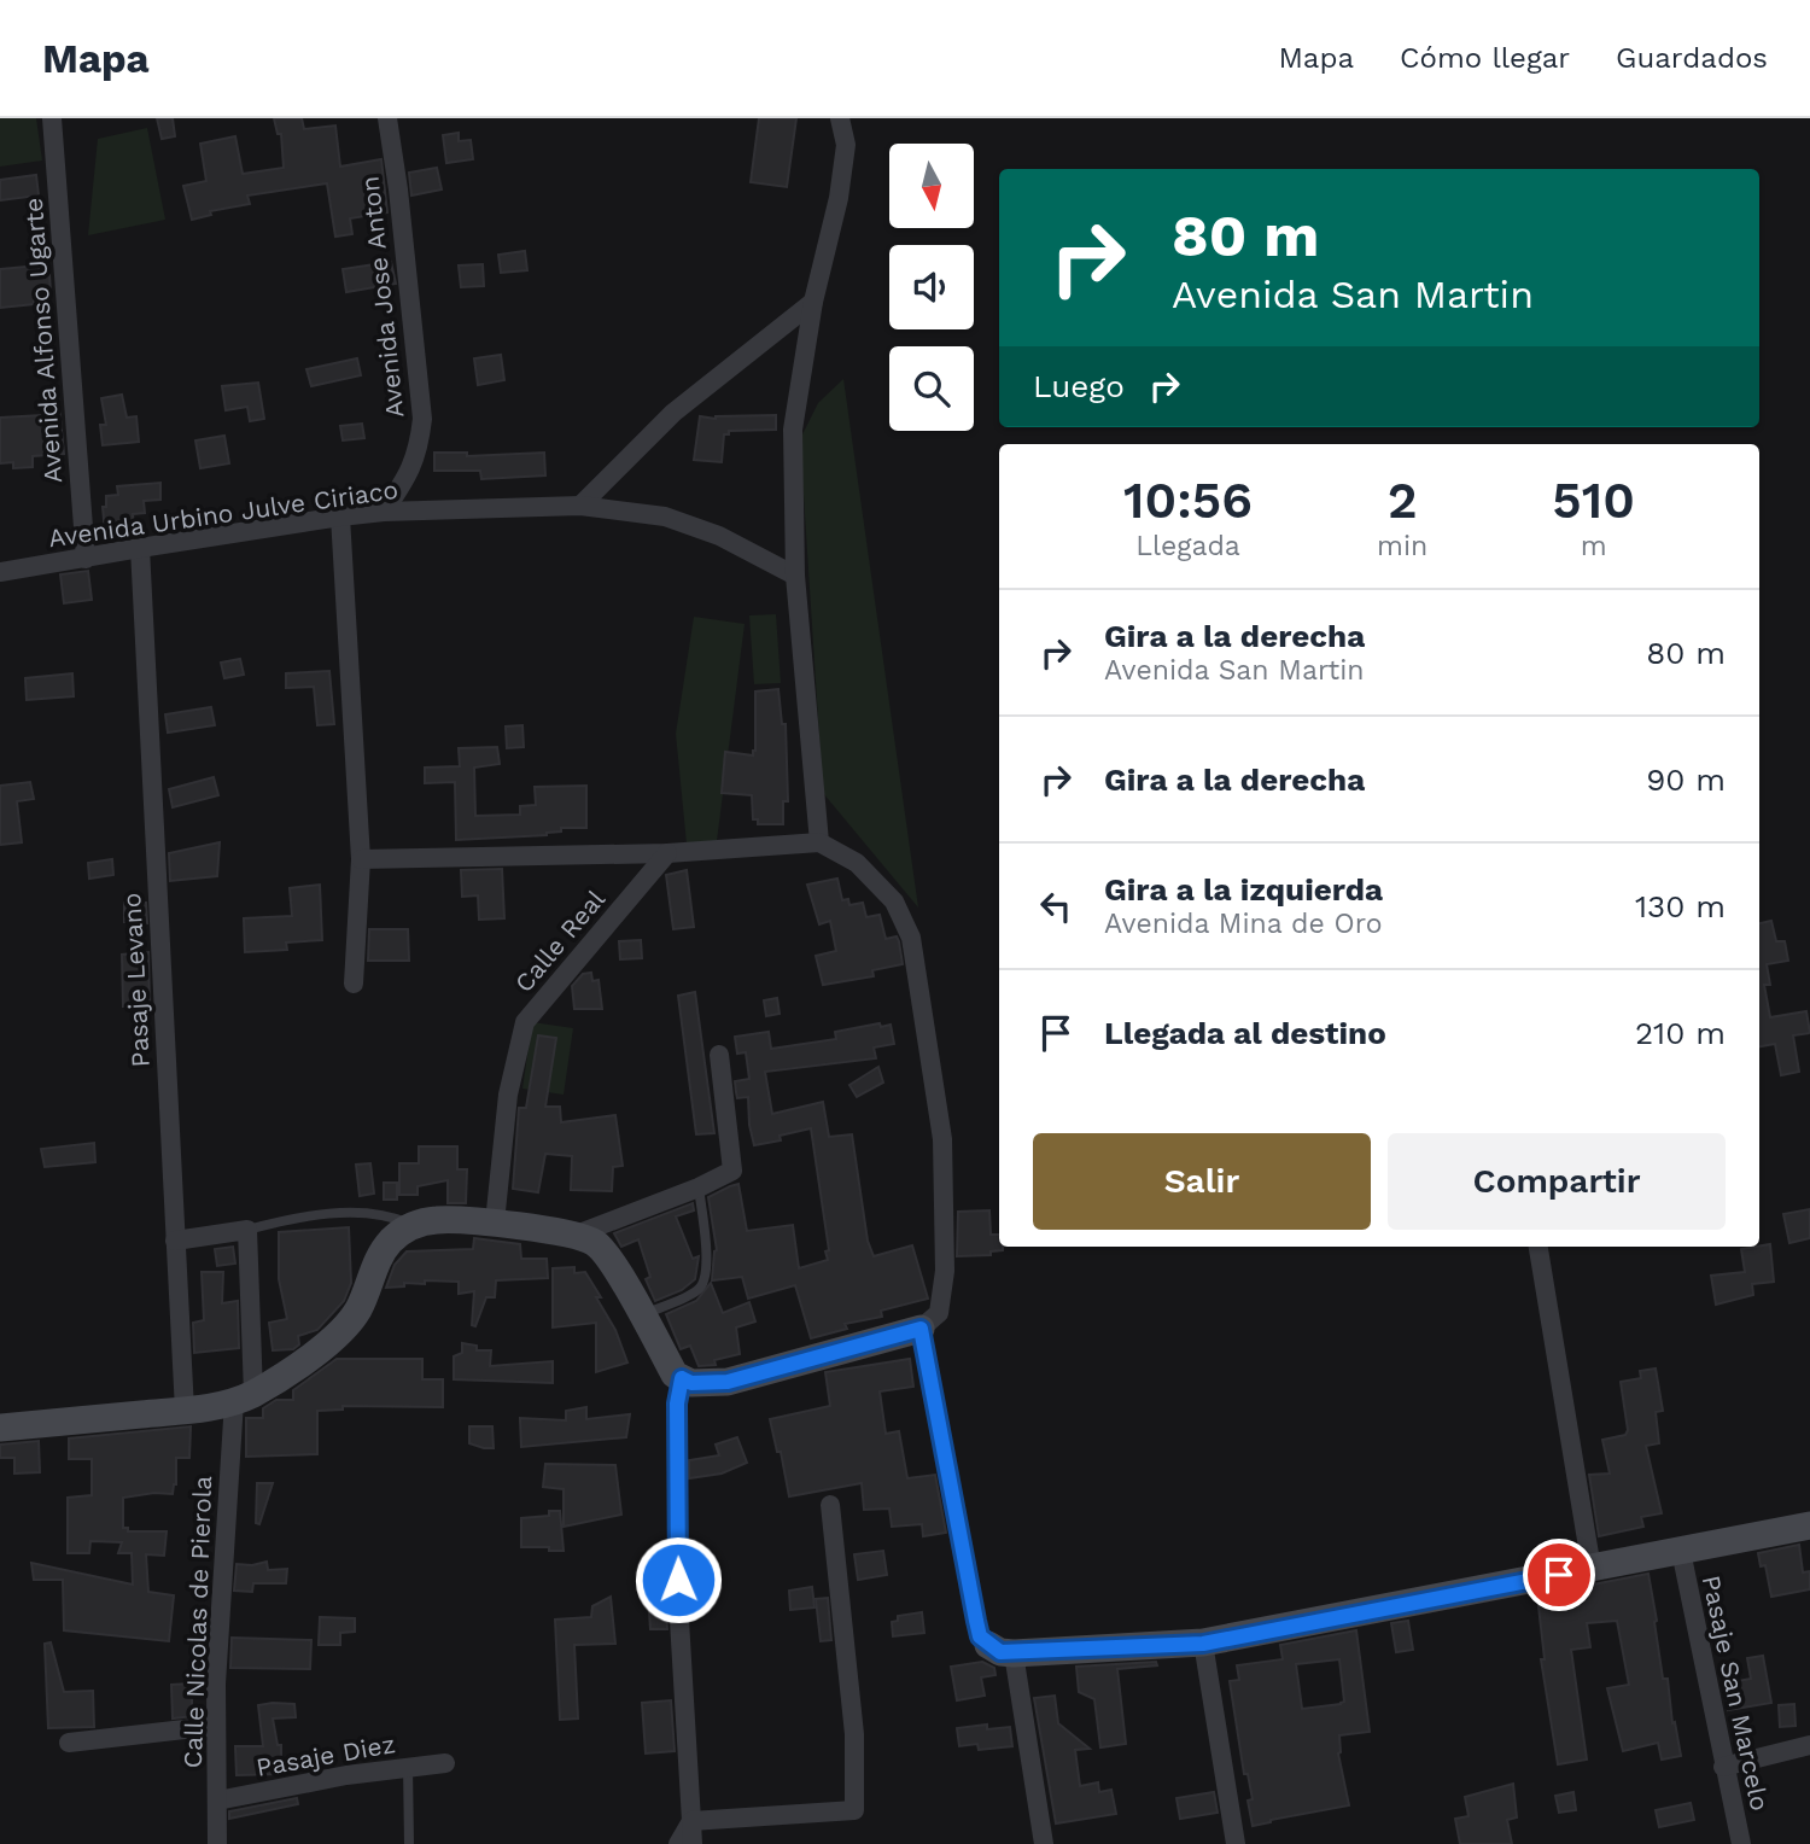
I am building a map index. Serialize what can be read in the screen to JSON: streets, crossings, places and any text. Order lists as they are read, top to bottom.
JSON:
{
  "streets": {
    "street": [
      "Avenida Jose Anton",
      "Avenida Alfonso Ugarte",
      "Avenida Urbino Julve Ciriaco",
      "Calle Real",
      "Pasaje Levano",
      "Calle Nicolas de Pierola",
      "Pasaje San Marcelo",
      "Pasaje Diez"
    ]
  },
  "crossings": [
    ["Avenida Jose Anton", "Avenida Urbino Julve Ciriaco"],
    ["Avenida Alfonso Ugarte", "Avenida Urbino Julve Ciriaco"],
    ["Avenida Urbino Julve Ciriaco", "Pasaje Levano"],
    ["Calle Nicolas de Pierola", "Pasaje Diez"]
  ],
  "north": "bottom",
  "page": {
    "header": "Mapa",
    "nav": ["Mapa", "Cómo llegar", "Guardados"],
    "turn": ["80 m", "Avenida San Martin"],
    "then": "Luego",
    "eta": [
      "10:56",
      "Llegada",
      "2",
      "min",
      "510",
      "m"
    ],
    "list": [
      {
        "name": "Gira a la derecha",
        "note": "Avenida San Martin",
        "value": "80 m"
      },
      {
        "name": "Gira a la derecha",
        "value": "90 m"
      },
      {
        "name": "Gira a la izquierda",
        "note": "Avenida Mina de Oro",
        "value": "130 m"
      },
      {
        "name": "Llegada al destino",
        "value": "210 m"
      }
    ],
    "buttons": ["Salir", "Compartir"]
  }
}
